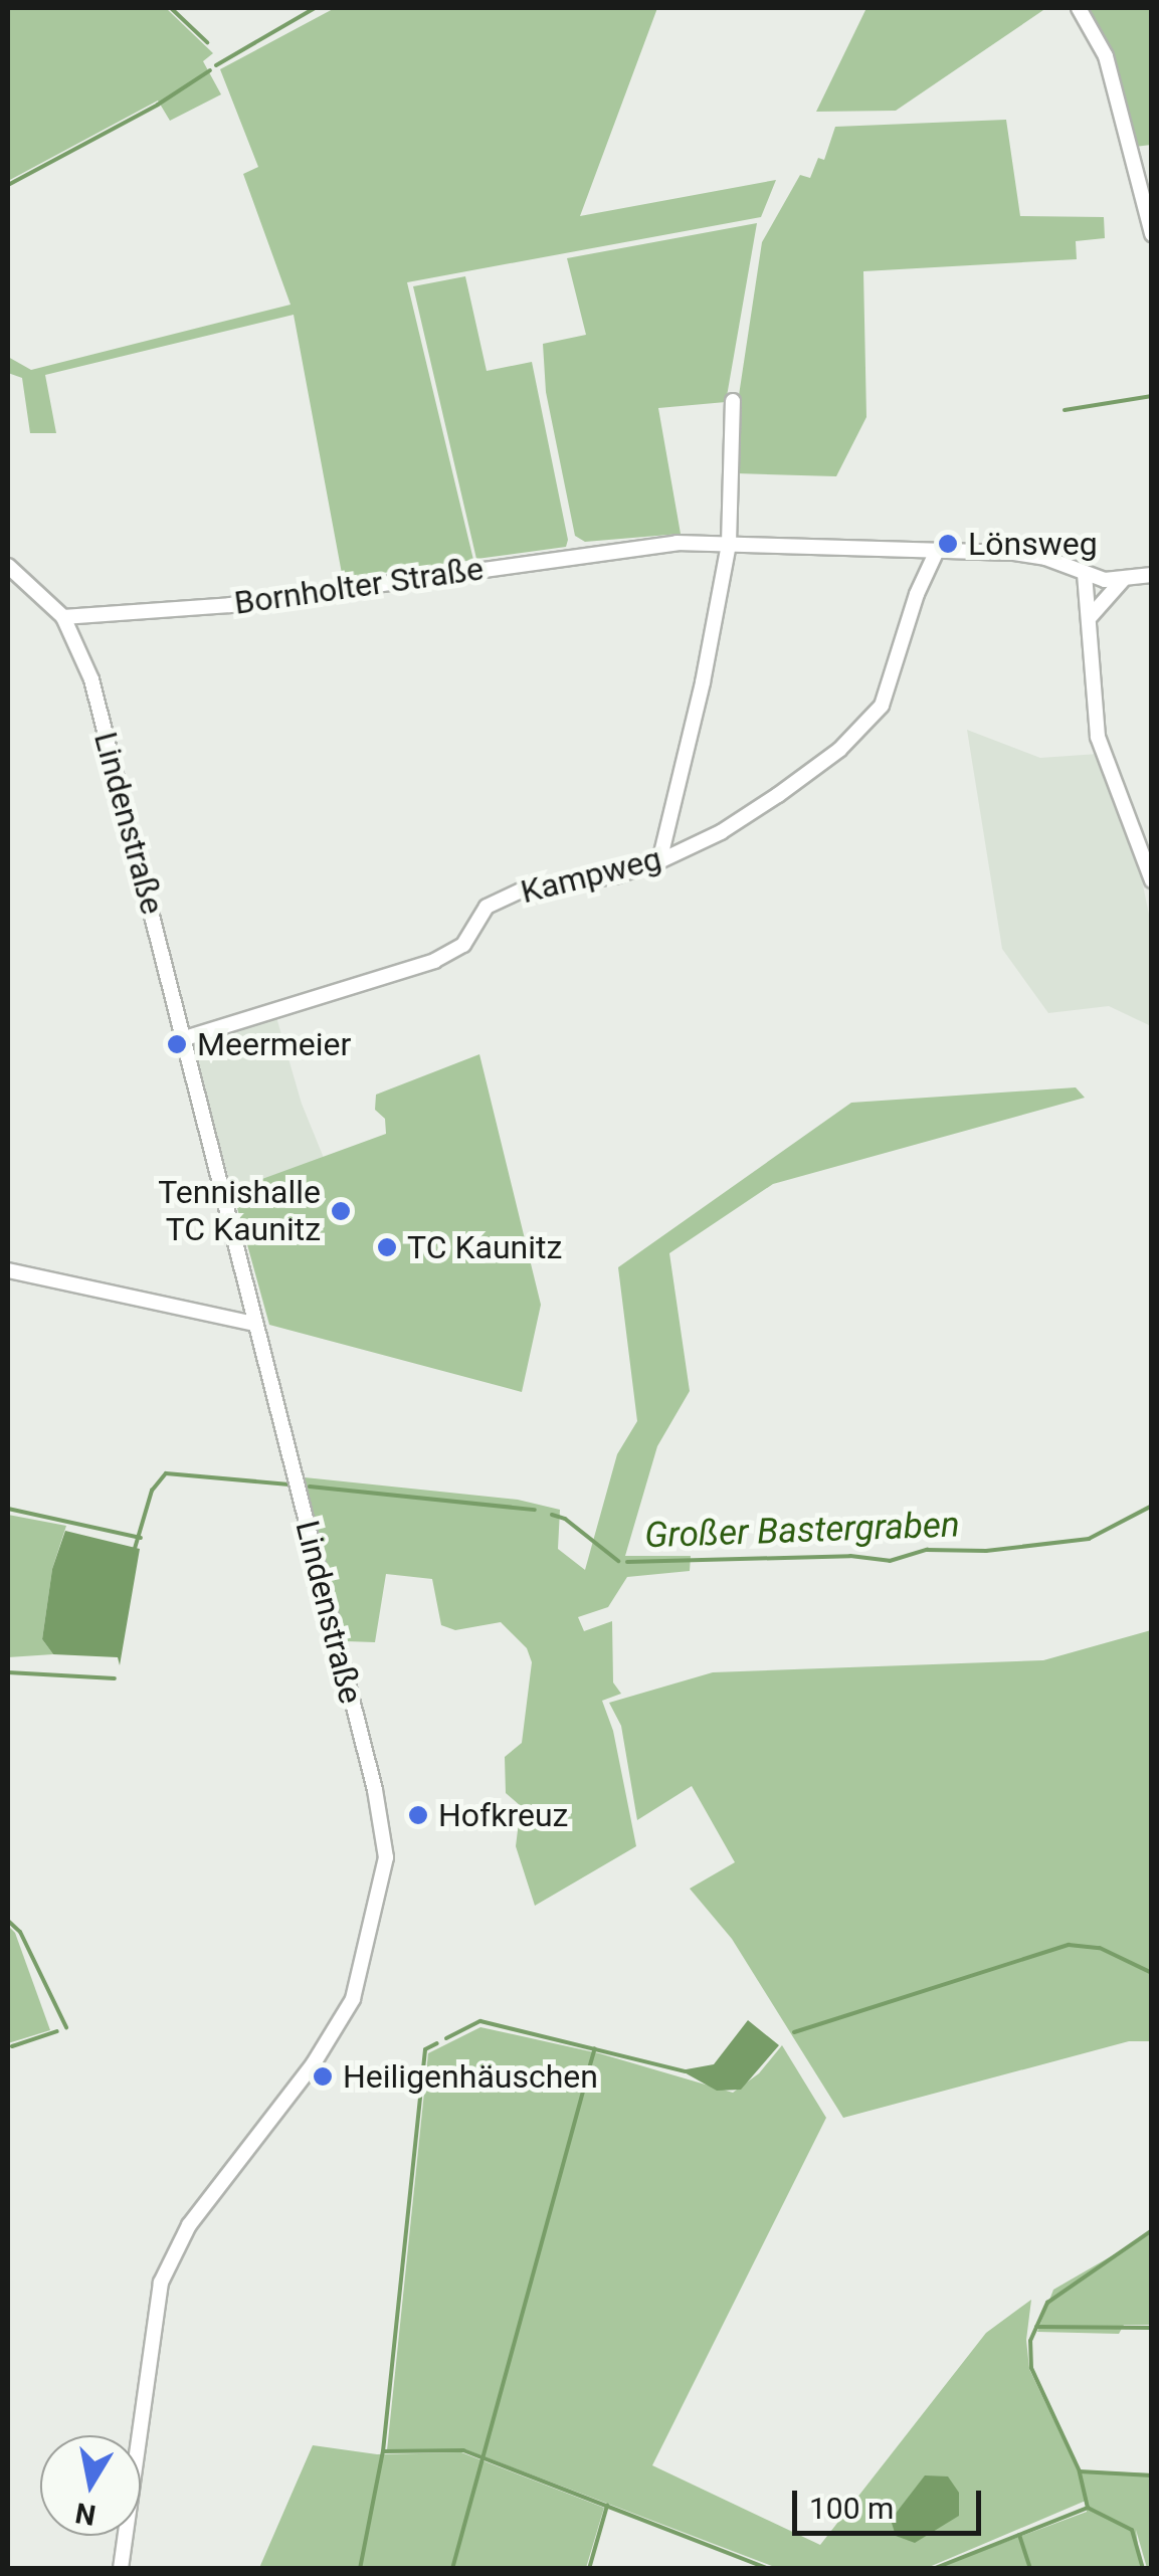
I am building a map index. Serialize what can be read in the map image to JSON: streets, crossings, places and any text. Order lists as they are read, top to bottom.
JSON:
{
  "streets": {
    "street": ["Bornholter Straße", "Lindenstraße", "Kampweg"]
  },
  "crossings": [
    ["Bornholter Straße", "Lindenstraße"],
    ["Bornholter Straße", "Kampweg"],
    ["Lindenstraße", "Kampweg"]
  ],
  "water": ["Großer Bastergraben"],
  "places": [
    "Lönsweg",
    "Meermeier",
    "Tennishalle TC Kaunitz",
    "TC Kaunitz",
    "Hofkreuz",
    "Heiligenhäuschen"
  ],
  "scale_bar": "100 m",
  "north": "bottom"
}
